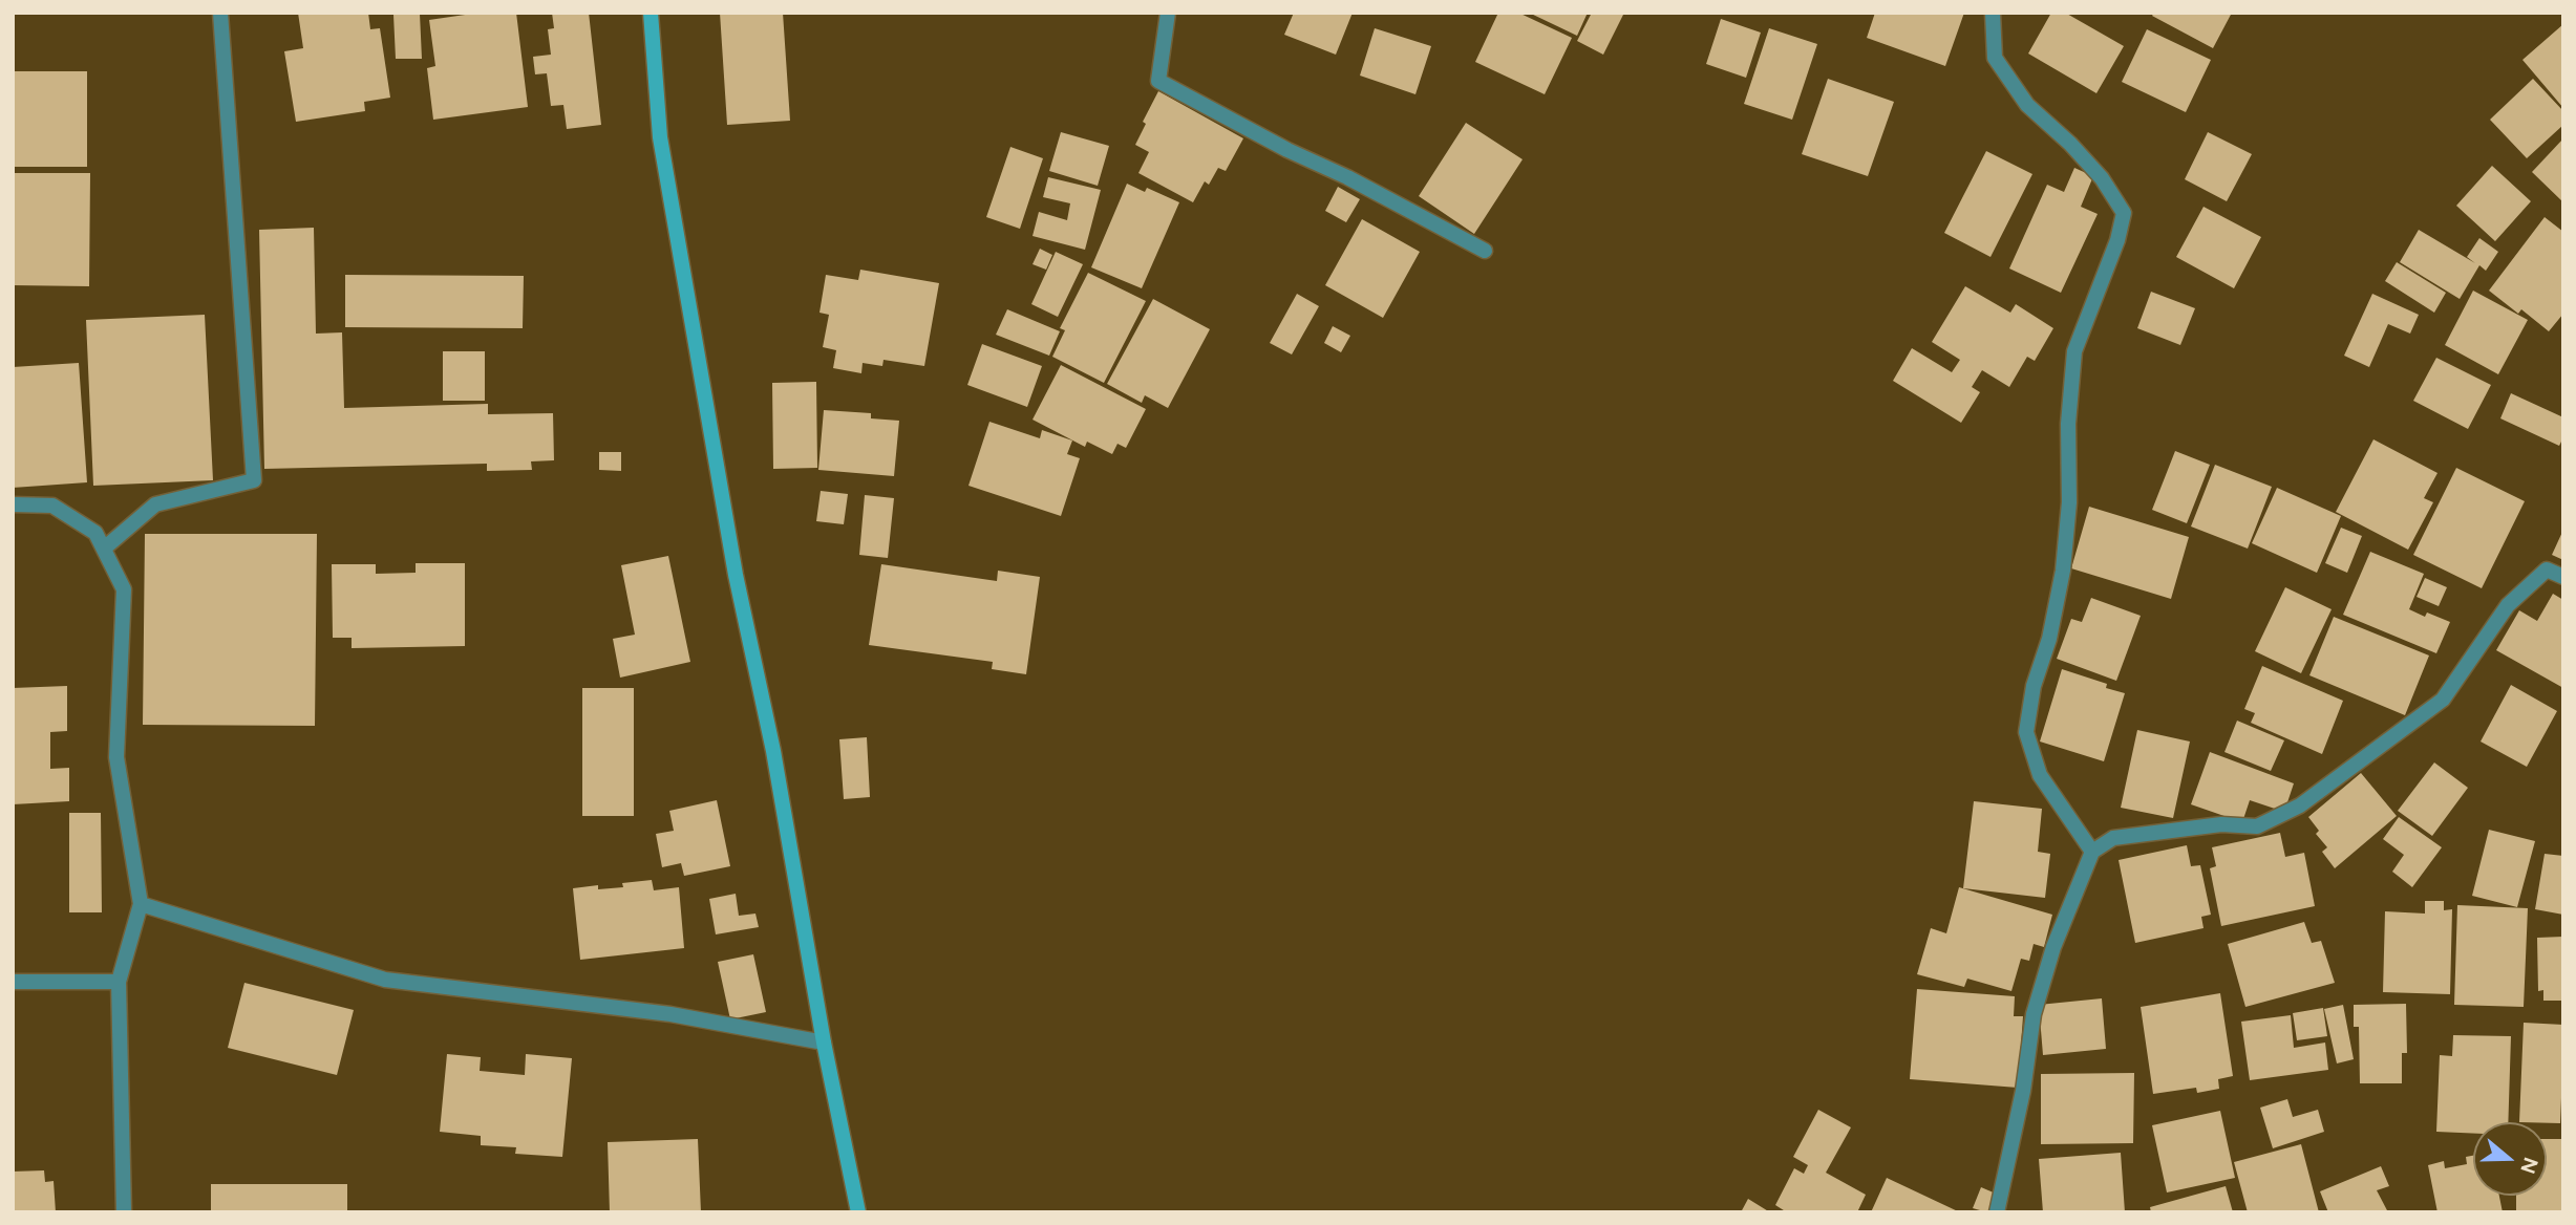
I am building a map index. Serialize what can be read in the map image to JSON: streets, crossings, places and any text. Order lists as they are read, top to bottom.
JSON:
{
  "north": "right"
}
